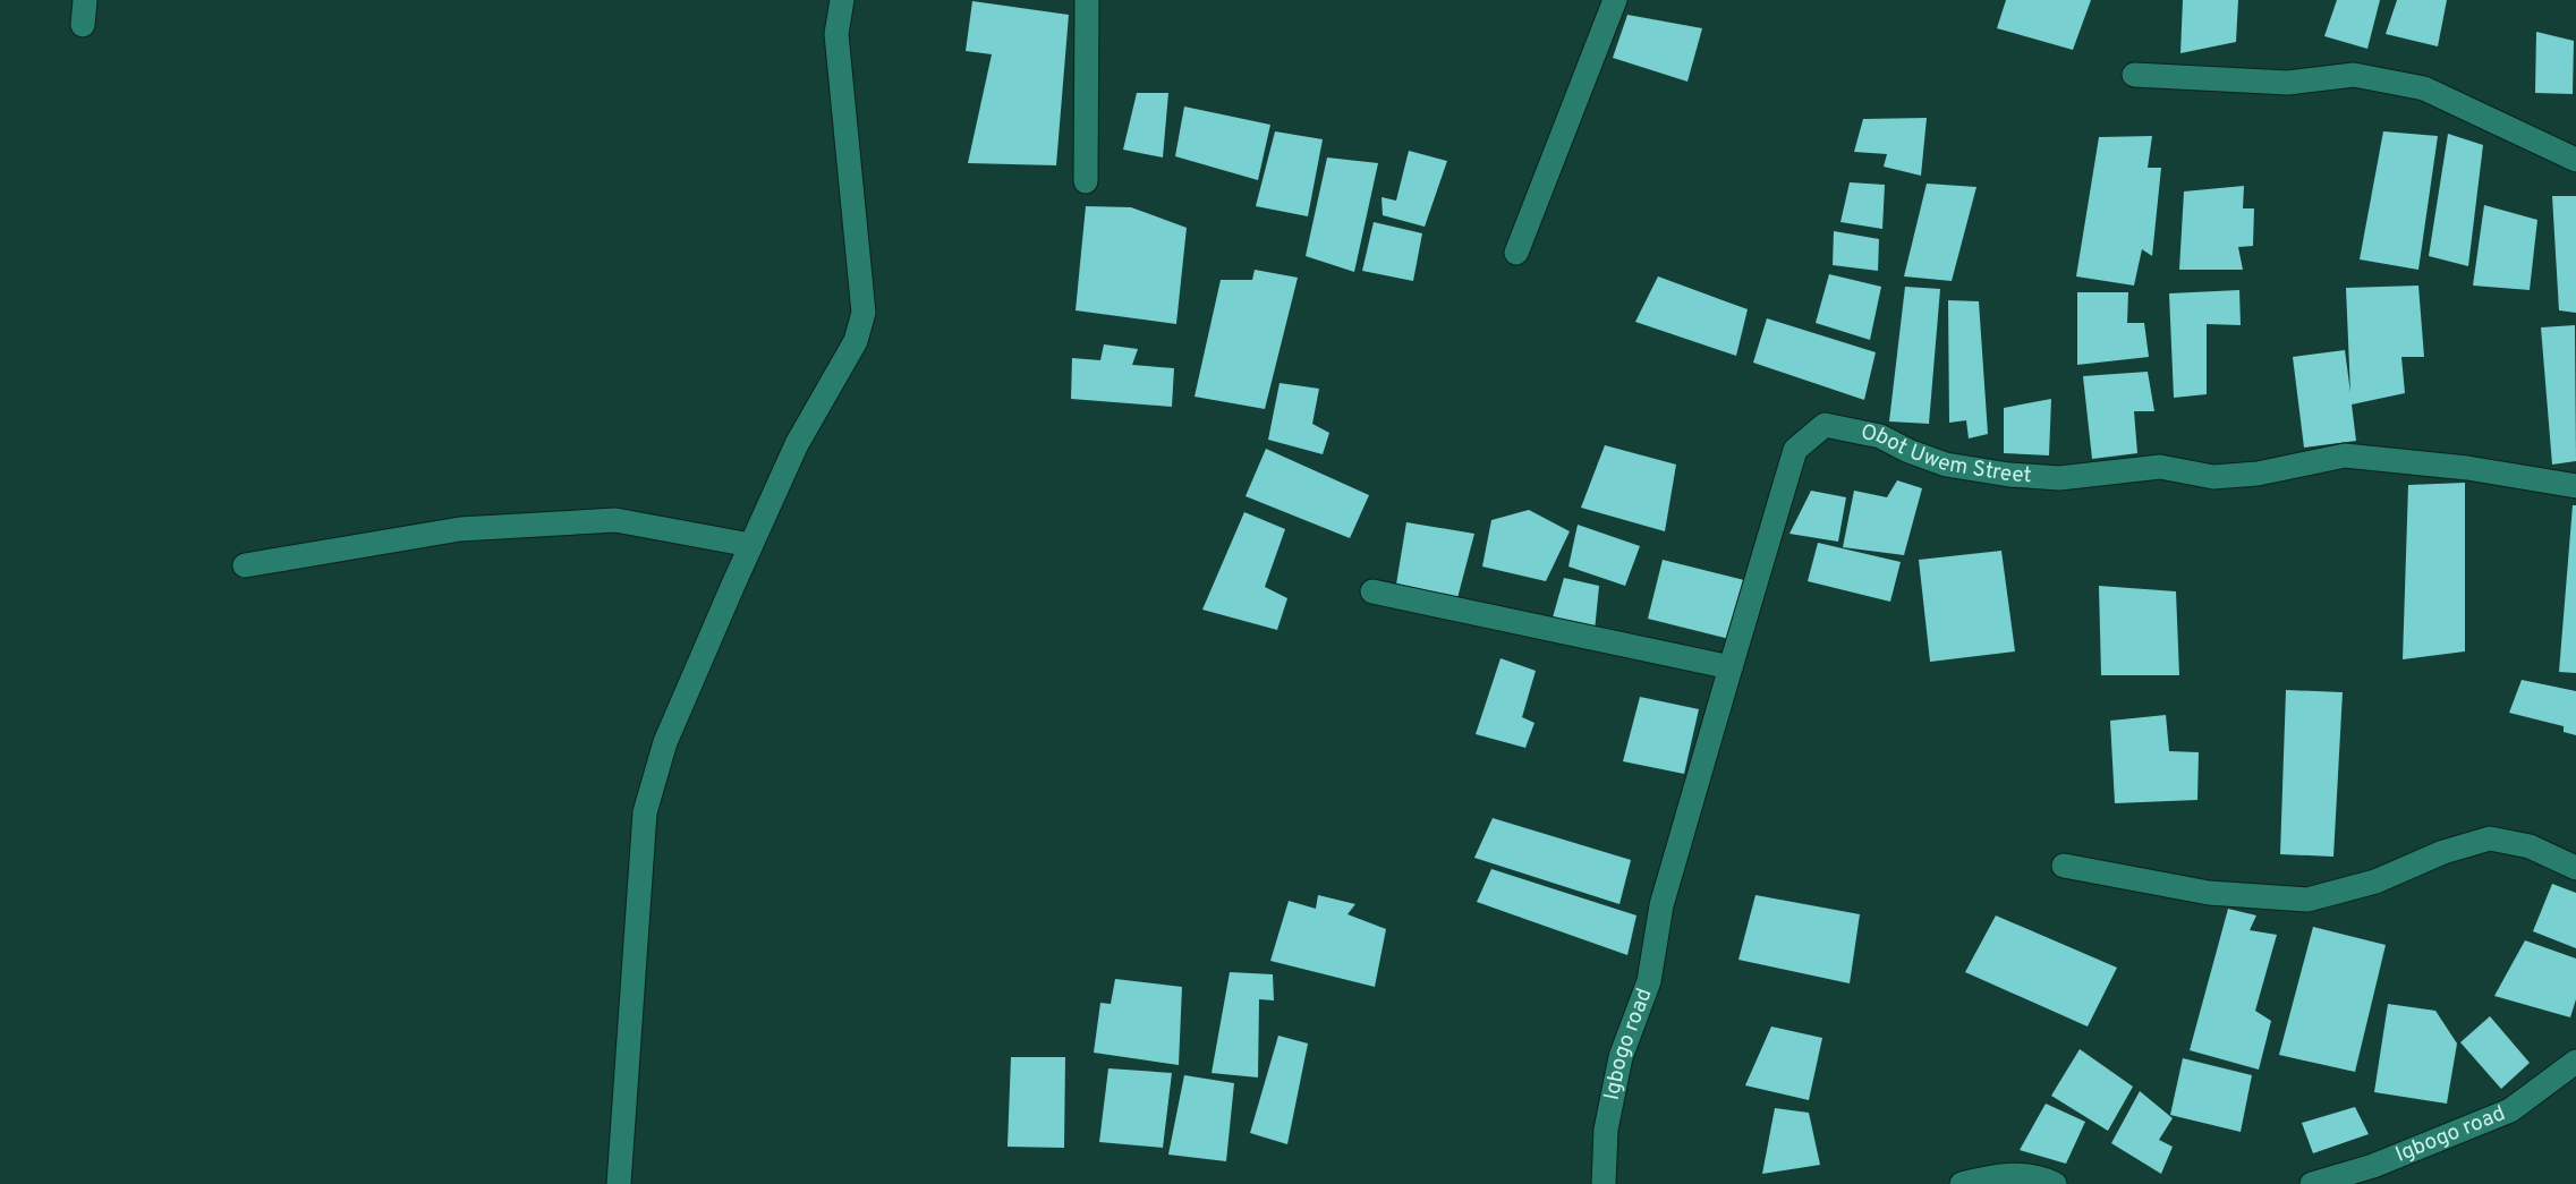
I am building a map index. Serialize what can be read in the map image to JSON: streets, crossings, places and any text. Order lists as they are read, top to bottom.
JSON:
{
  "streets": {
    "street": ["Obot Uwem Street", "Igbogo road"]
  },
  "crossings": [
    ["Obot Uwem Street", "Igbogo road"]
  ]
}
